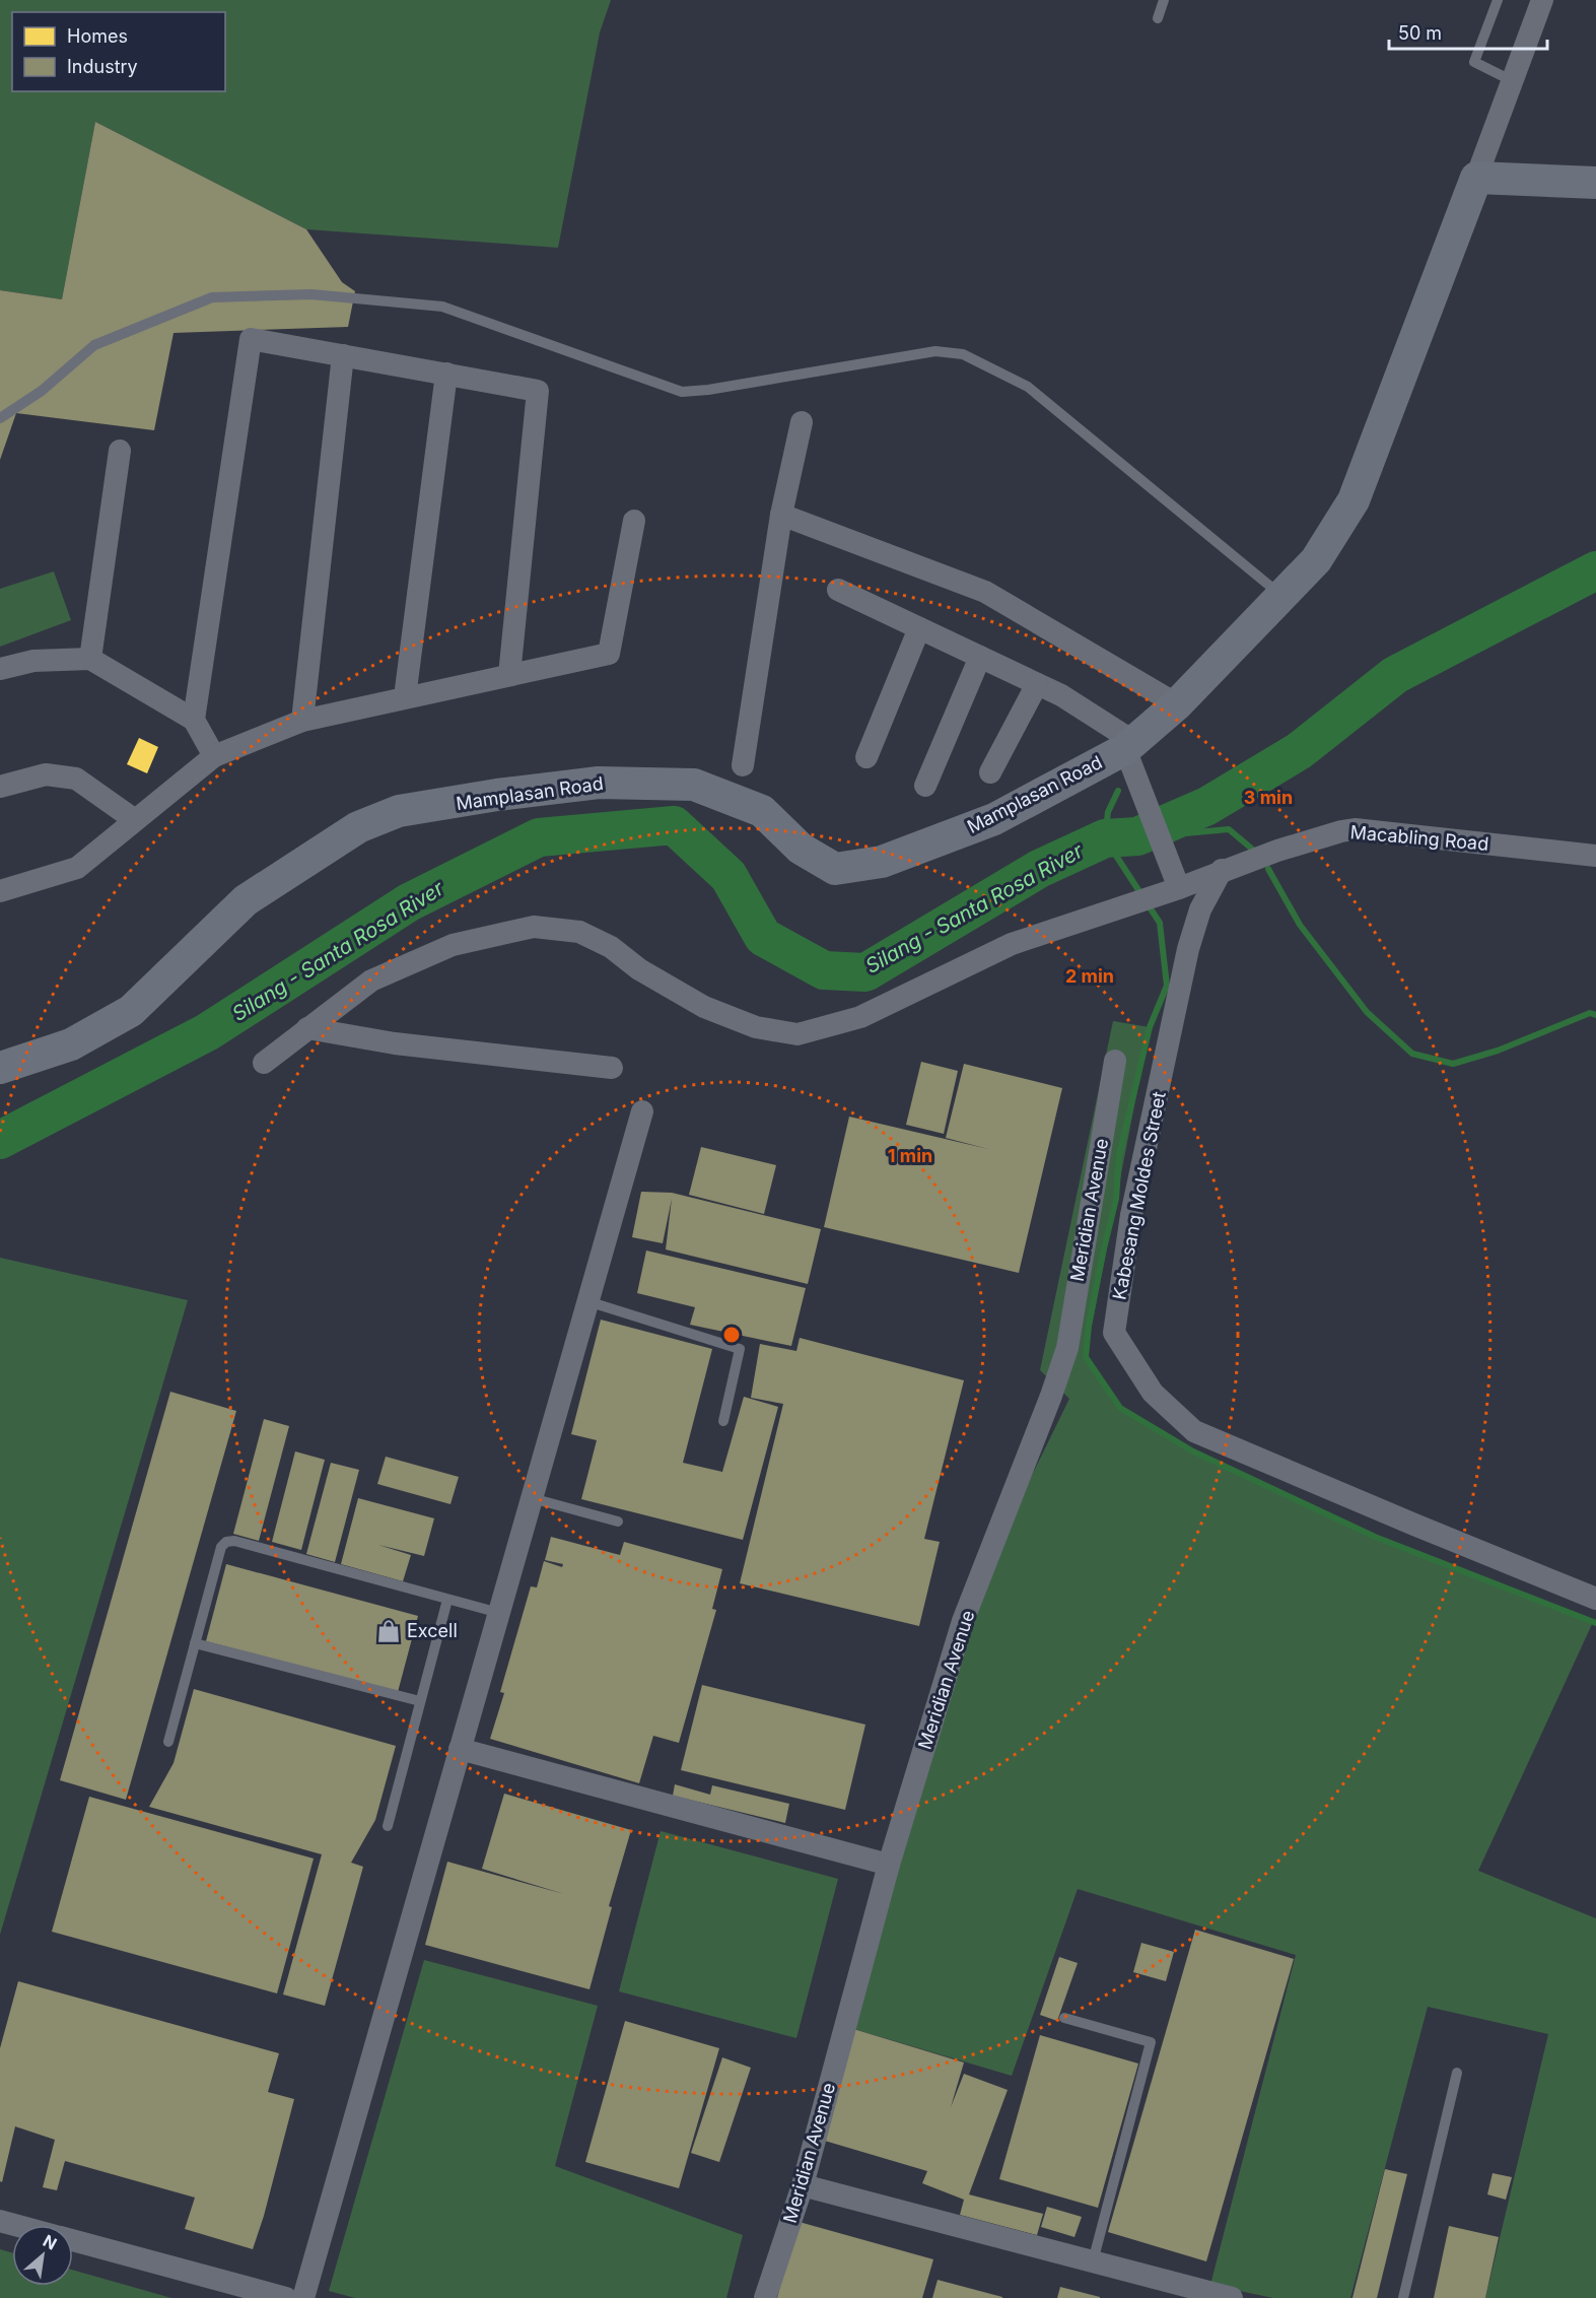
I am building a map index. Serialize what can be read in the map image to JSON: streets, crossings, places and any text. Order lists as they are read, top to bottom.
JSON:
{
  "streets": {
    "street": [
      "Mamplasan Road",
      "Macabling Road",
      "Kabesang Moldes Street",
      "Meridian Avenue"
    ]
  },
  "crossings": [
    ["Macabling Road", "Kabesang Moldes Street"]
  ],
  "water": ["Silang - Santa Rosa River"],
  "places": {
    "shop": ["Excell"]
  },
  "legend": ["Homes", "Industry"],
  "scale_bar": "50 m",
  "north": "top right",
  "rings": ["3 min", "2 min", "1 min"]
}
